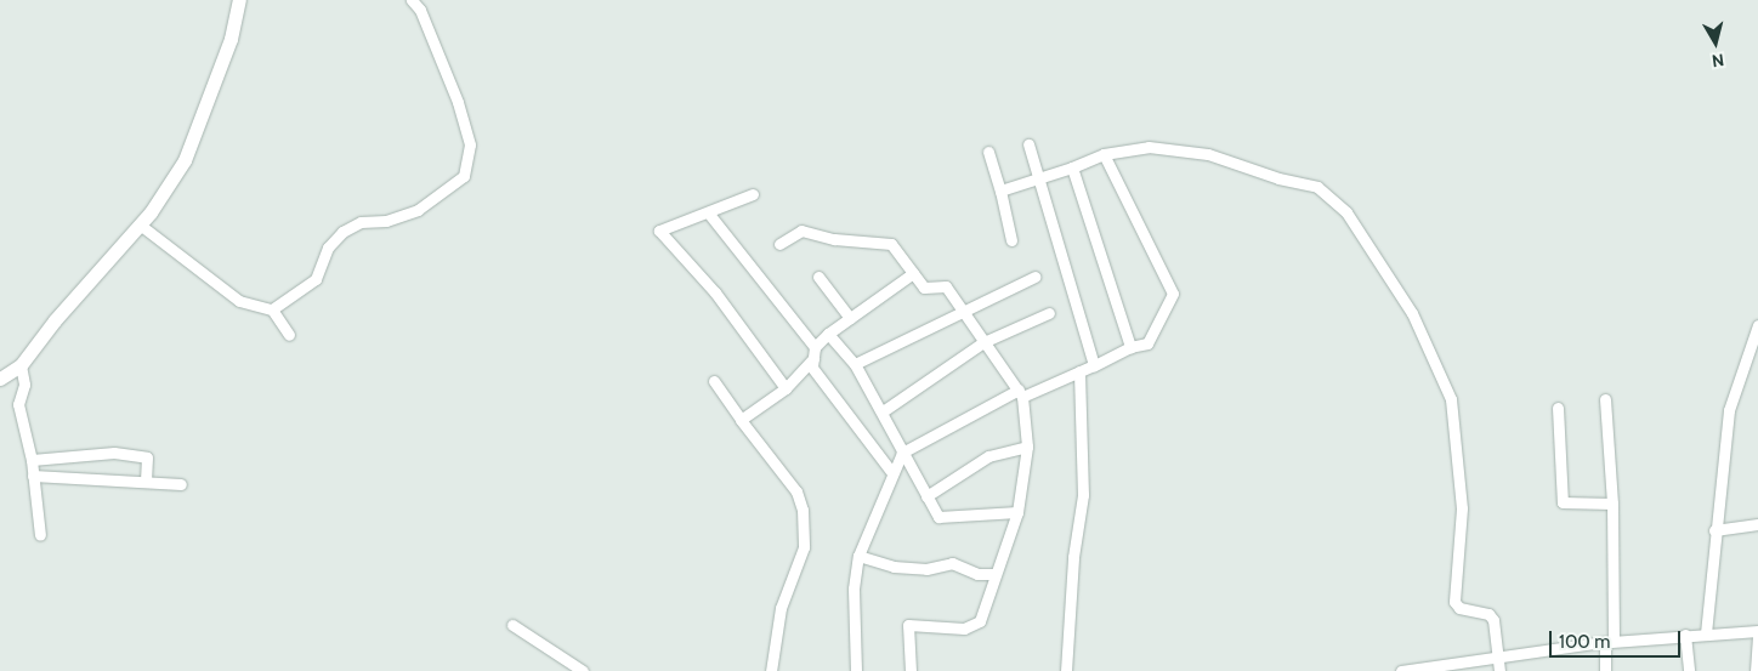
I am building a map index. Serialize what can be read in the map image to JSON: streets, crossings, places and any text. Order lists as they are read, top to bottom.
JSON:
{
  "scale_bar": "100 m",
  "north": "bottom"
}
